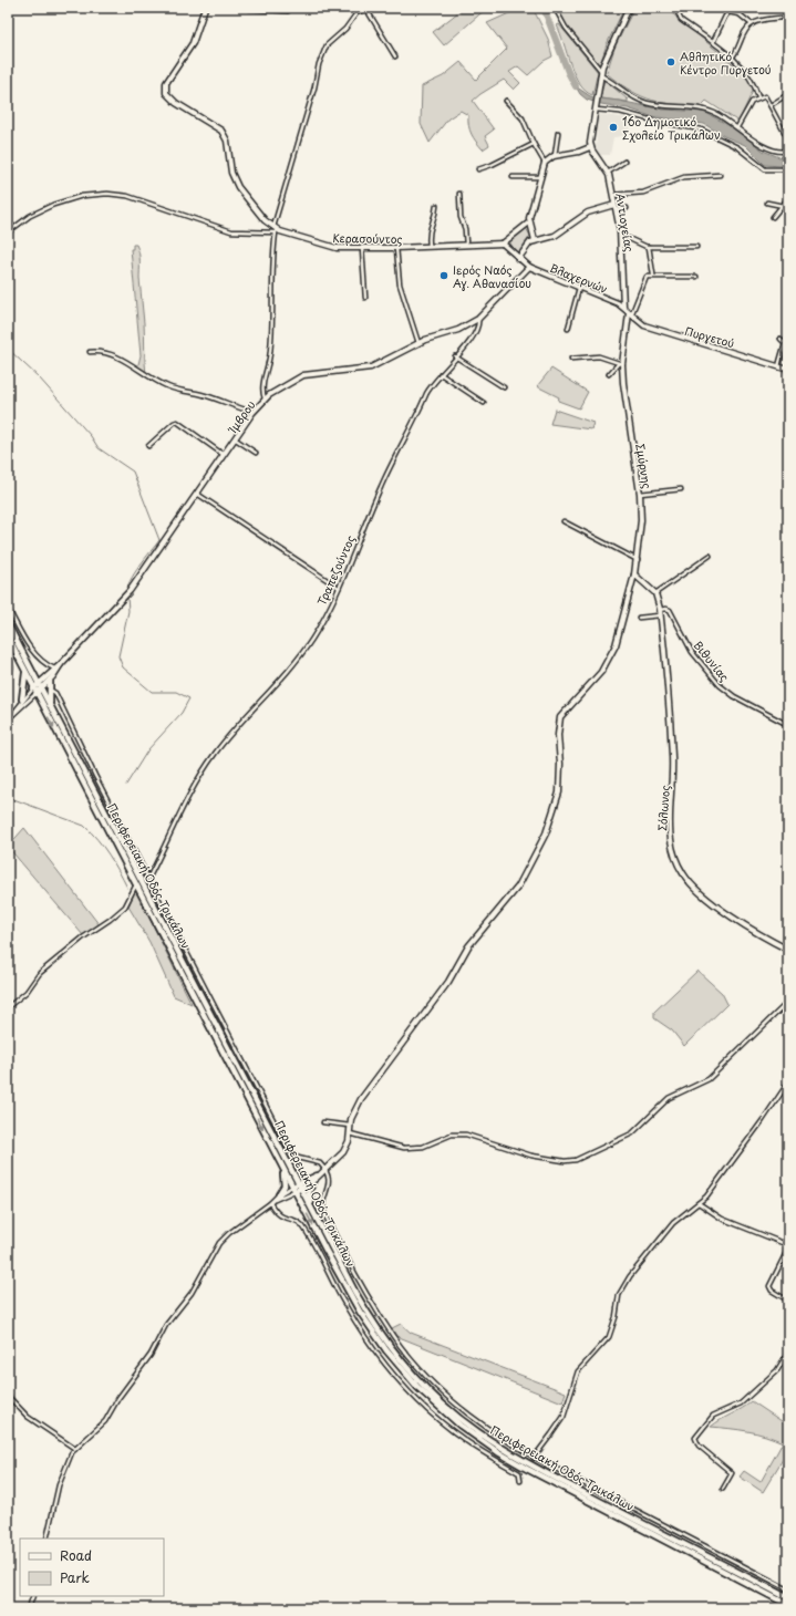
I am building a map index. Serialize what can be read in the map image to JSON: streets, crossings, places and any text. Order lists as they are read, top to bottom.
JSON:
{
  "streets": {
    "main road": ["Περιφερειακή Οδός Τρικάλων"],
    "street": [
      "Αντιοχείας",
      "Κερασούντος",
      "Βλαχερνών",
      "Πυργετού",
      "Ίμβρου",
      "Σμύρνης",
      "Τραπεζούντος",
      "Βιθυνίας",
      "Σόλωνος"
    ]
  },
  "crossings": [
    ["Αντιοχείας", "Βλαχερνών"],
    ["Κερασούντος", "Βλαχερνών"],
    ["Βλαχερνών", "Πυργετού"],
    ["Βλαχερνών", "Σμύρνης"],
    ["Βλαχερνών", "Τραπεζούντος"],
    ["Πυργετού", "Σμύρνης"],
    ["Ίμβρου", "Τραπεζούντος"],
    ["Βιθυνίας", "Σόλωνος"]
  ],
  "places": ["Αθλητικό Κέντρο Πυργετού", "16ο Δημοτικό Σχολείο Τρικάλων", "Ιερός Ναός Αγ. Αθανασίου"],
  "legend": ["Road", "Park"]
}
